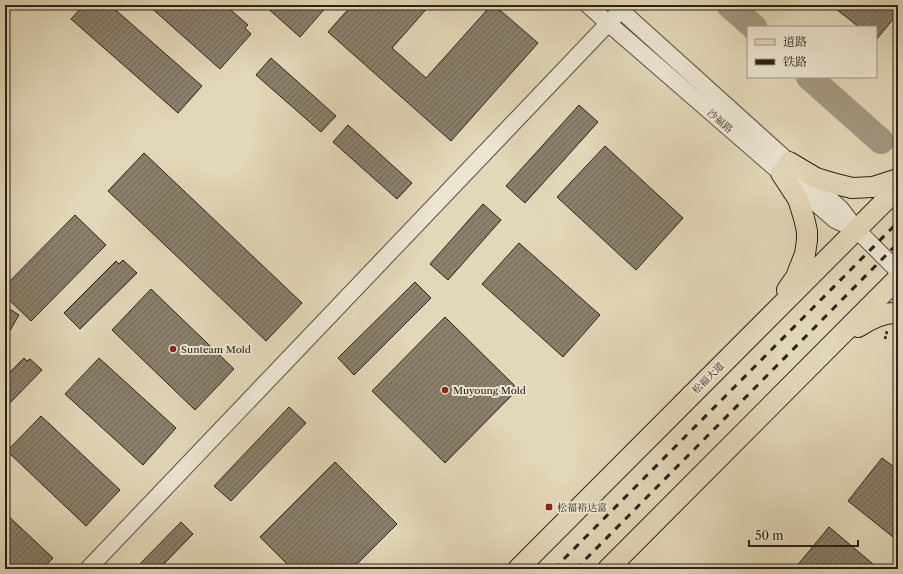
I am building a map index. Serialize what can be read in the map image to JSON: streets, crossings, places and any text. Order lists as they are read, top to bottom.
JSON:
{
  "streets": {
    "main road": ["松福大道"],
    "street": ["沙福路"]
  },
  "crossings": [
    ["沙福路", "松福大道"]
  ],
  "places": {
    "other": ["Sunteam Mold", "Muyoung Mold"],
    "transit": ["松福裕达富"]
  },
  "legend": ["道路", "铁路"],
  "scale_bar": "50 m"
}
